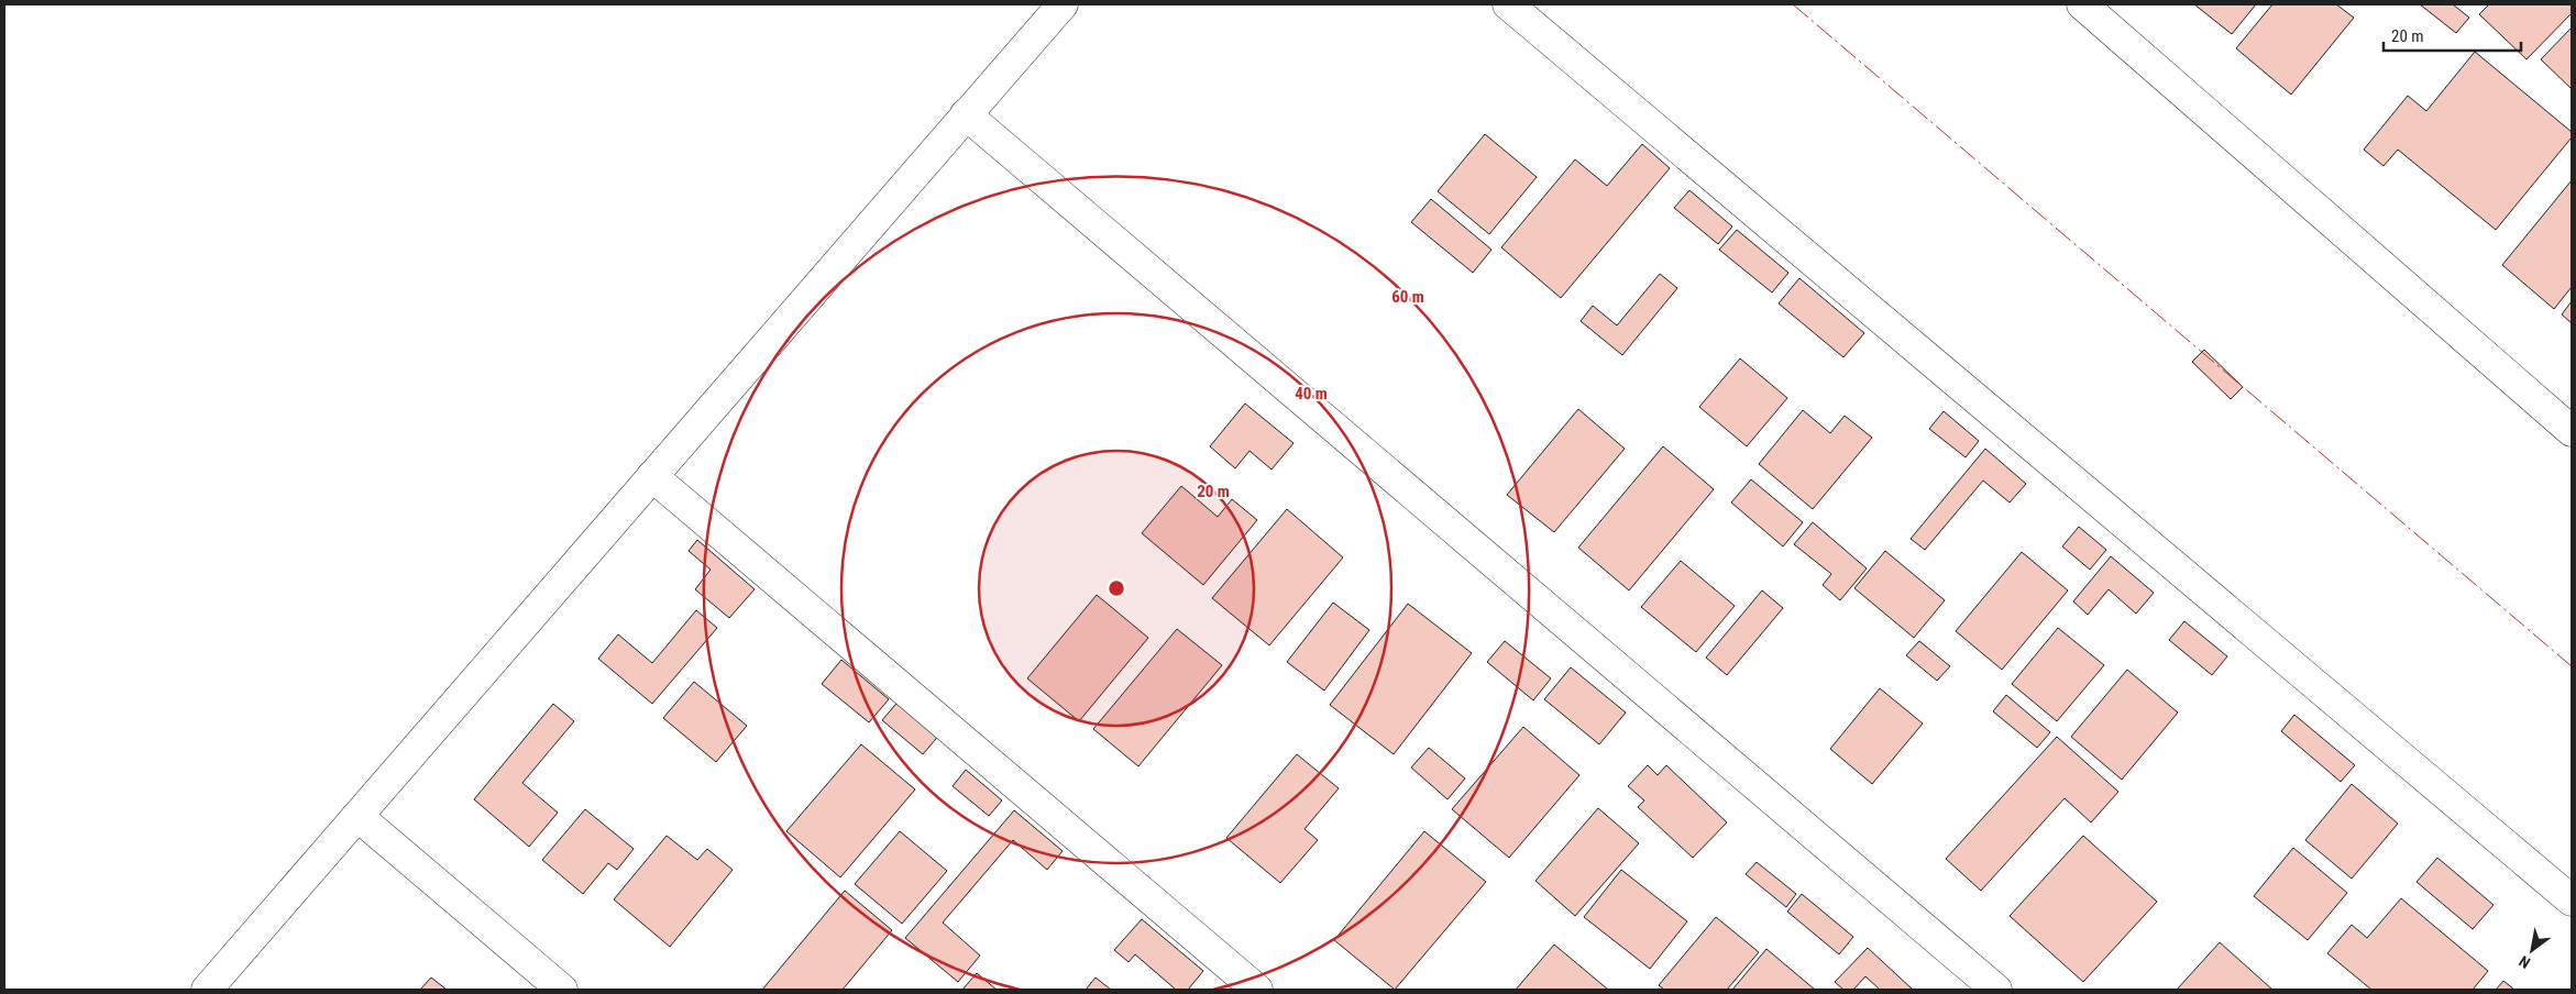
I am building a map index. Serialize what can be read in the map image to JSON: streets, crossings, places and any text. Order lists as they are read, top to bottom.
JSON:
{
  "scale_bar": "20 m",
  "north": "bottom left",
  "rings": ["60 m", "40 m", "20 m"]
}
